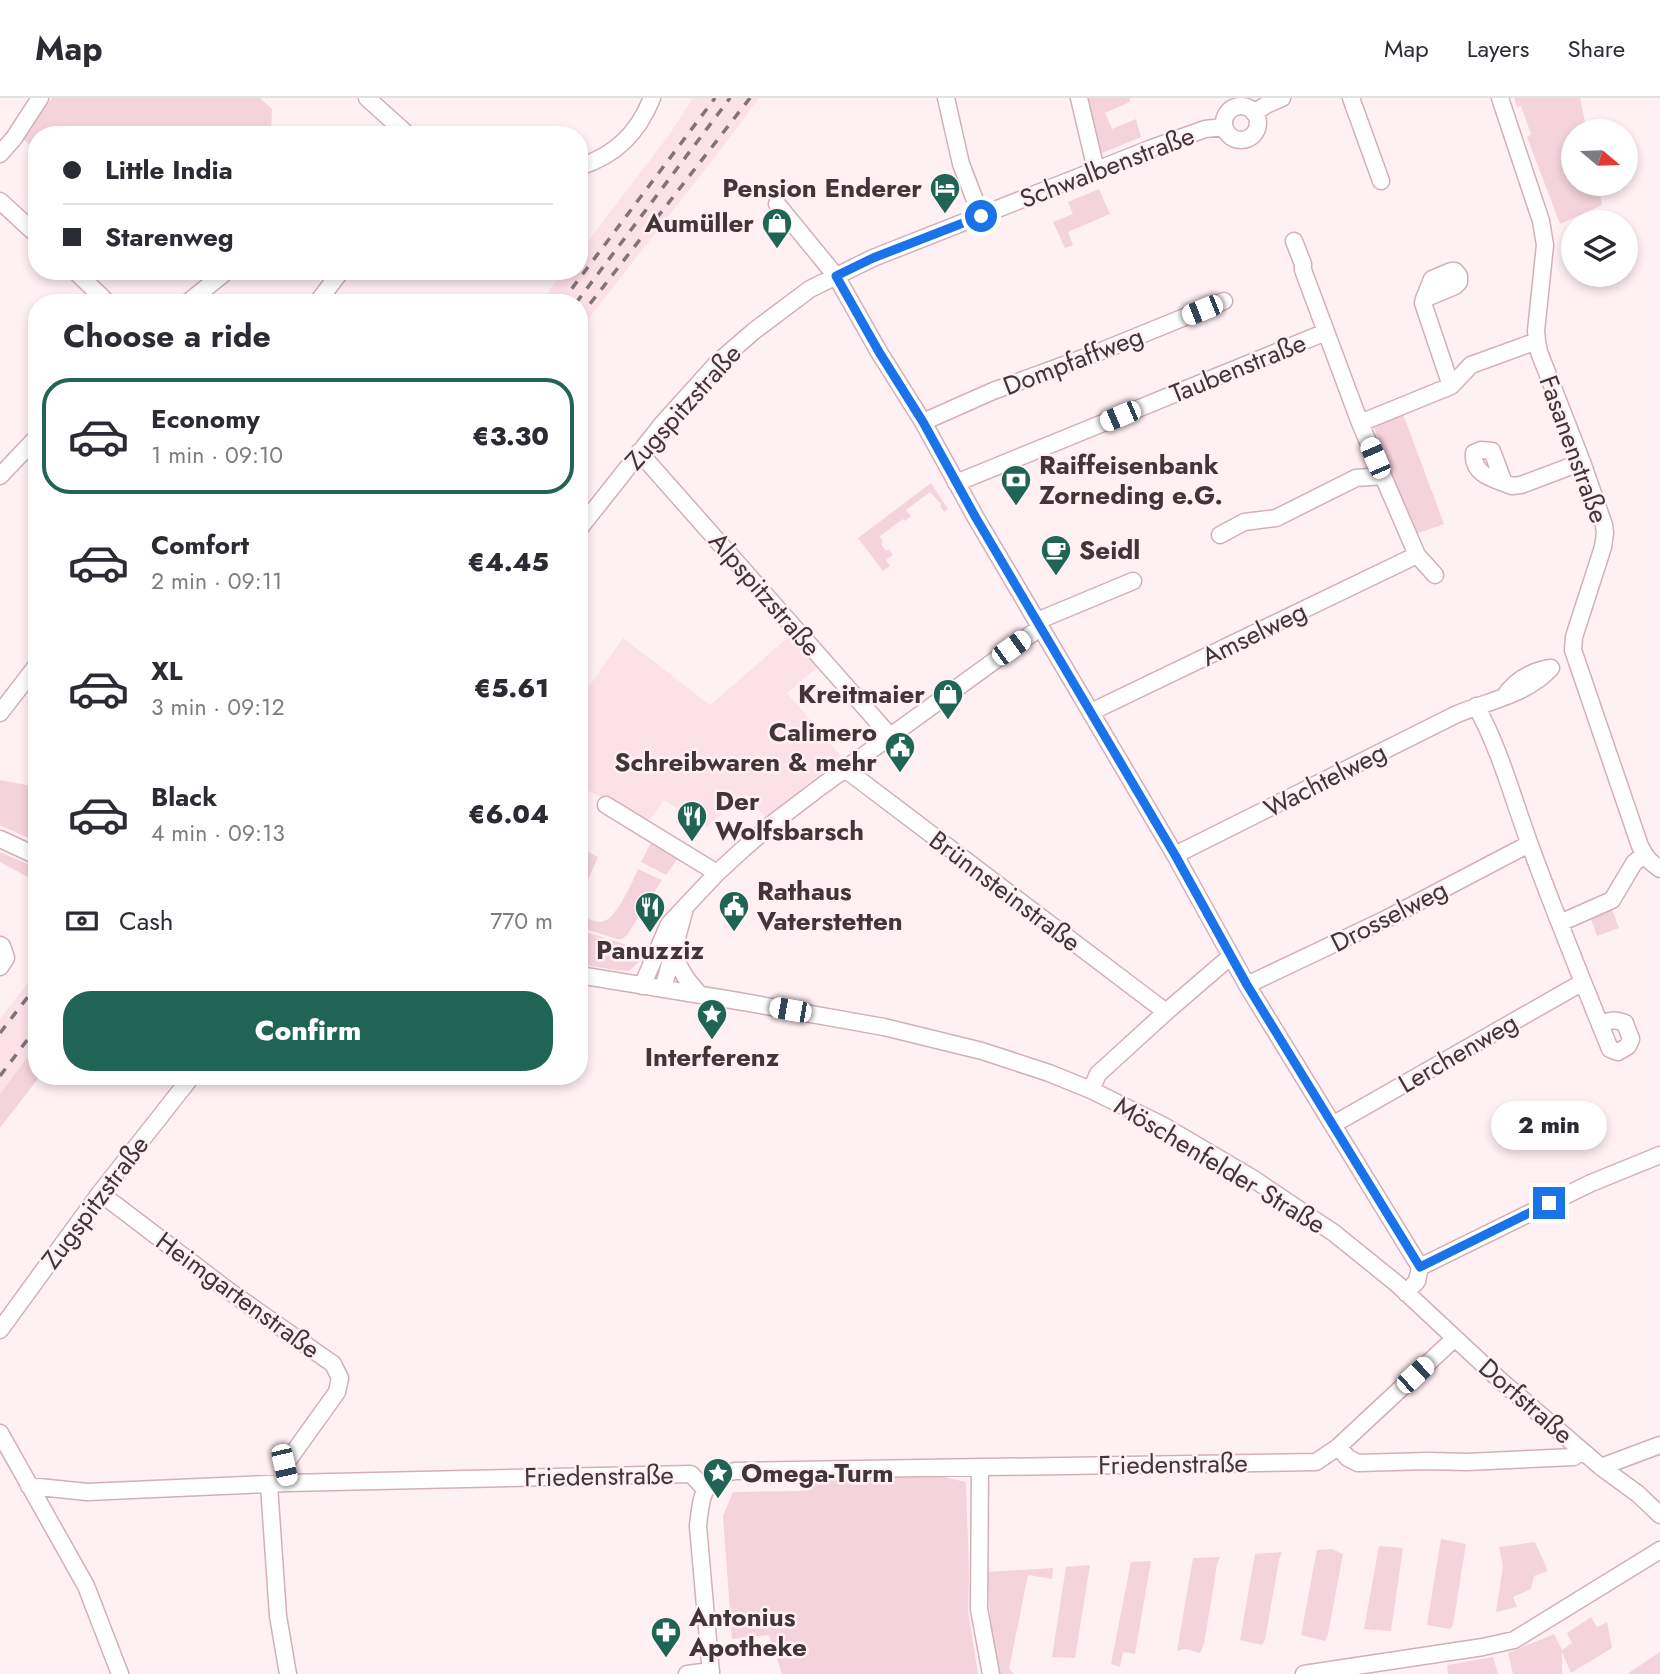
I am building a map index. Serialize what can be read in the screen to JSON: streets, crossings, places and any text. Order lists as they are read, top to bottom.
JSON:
{
  "streets": {
    "street": [
      "Schwalbenstraße",
      "Dompfaffweg",
      "Taubenstraße",
      "Zugspitzstraße",
      "Fasanenstraße",
      "Alpspitzstraße",
      "Amselweg",
      "Wachtelweg",
      "Brünnsteinstraße",
      "Drosselweg",
      "Lerchenweg",
      "Möschenfelder Straße",
      "Heimgartenstraße",
      "Dorfstraße",
      "Friedenstraße"
    ]
  },
  "crossings": [
    ["Schwalbenstraße", "Zugspitzstraße"],
    ["Zugspitzstraße", "Alpspitzstraße"],
    ["Zugspitzstraße", "Heimgartenstraße"],
    ["Fasanenstraße", "Wachtelweg"],
    ["Möschenfelder Straße", "Dorfstraße"],
    ["Heimgartenstraße", "Friedenstraße"],
    ["Dorfstraße", "Friedenstraße"]
  ],
  "places": {
    "hotel": ["Pension Enderer"],
    "shop": ["Aumüller", "Kreitmaier"],
    "bank": ["Raiffeisenbank Zorneding e.G."],
    "cafe": ["Seidl"],
    "public building": ["Calimero Schreibwaren & mehr", "Rathaus Vaterstetten"],
    "restaurant": ["Der Wolfsbarsch", "Panuzziz"],
    "place": ["Interferenz", "Omega-Turm"],
    "pharmacy": ["Antonius Apotheke"]
  },
  "north": "right",
  "page": {
    "header": "Map",
    "nav": ["Map", "Layers", "Share"],
    "banner": ["Little India", "Starenweg"],
    "heading": "Choose a ride",
    "list": [
      {
        "name": "Economy",
        "note": "1 min · 09:10",
        "value": "€3.30"
      },
      {
        "name": "Comfort",
        "note": "2 min · 09:11",
        "value": "€4.45"
      },
      {
        "name": "XL",
        "note": "3 min · 09:12",
        "value": "€5.61"
      },
      {
        "name": "Black",
        "note": "4 min · 09:13",
        "value": "€6.04"
      }
    ],
    "pay": ["Cash", "770 m"],
    "buttons": "Confirm",
    "bubble": "2 min"
  }
}
